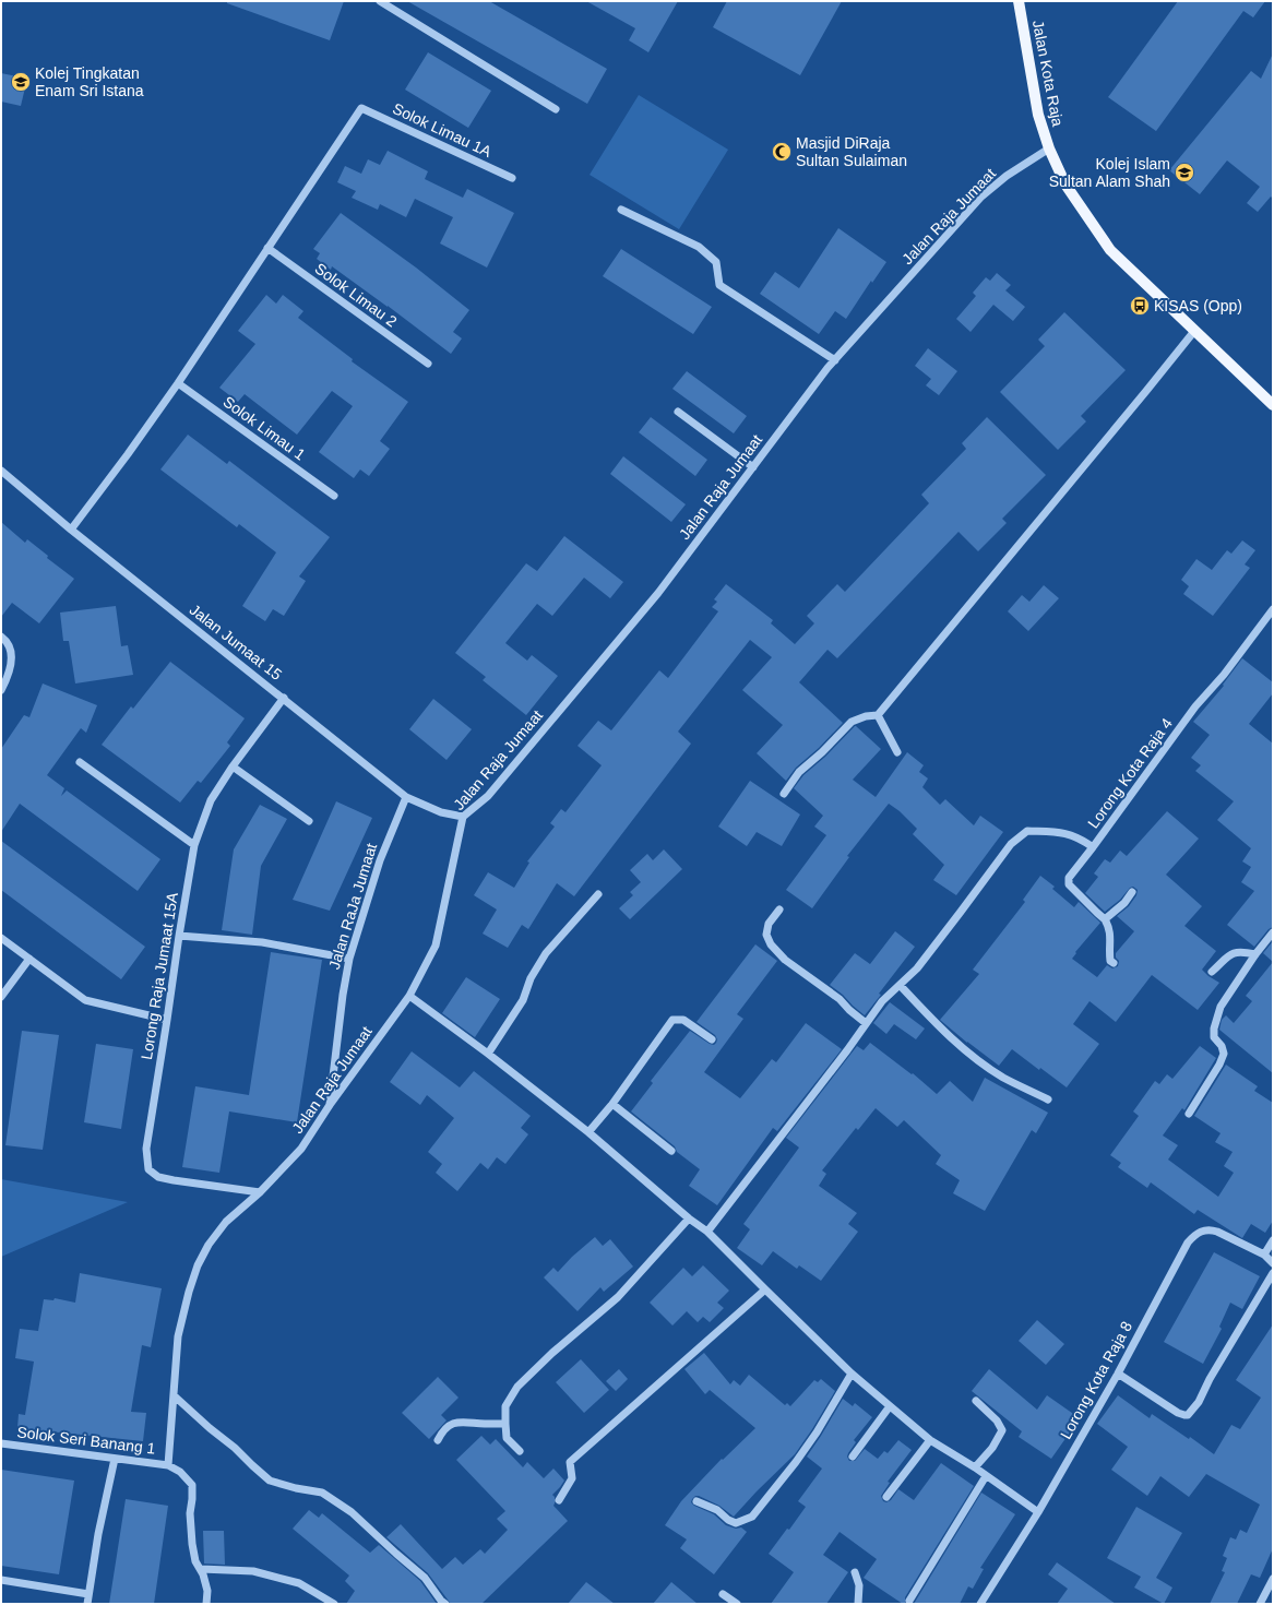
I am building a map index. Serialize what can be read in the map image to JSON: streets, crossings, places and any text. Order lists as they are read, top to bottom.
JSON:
{
  "streets": {
    "main road": ["Jalan Kota Raja"],
    "street": [
      "Solok Limau 1A",
      "Jalan Raja Jumaat",
      "Solok Limau 2",
      "Solok Limau 1",
      "Jalan Jumaat 15",
      "Lorong Kota Raja 4",
      "Jalan RaJa Jumaat",
      "Lorong Raja Jumaat 15A",
      "Lorong Kota Raja 8",
      "Solok Seri Banang 1"
    ]
  },
  "crossings": [
    ["Jalan Kota Raja", "Jalan Raja Jumaat"],
    ["Solok Limau 1A", "Solok Limau 2"],
    ["Jalan Raja Jumaat", "Jalan Jumaat 15"],
    ["Jalan Raja Jumaat", "Jalan RaJa Jumaat"],
    ["Jalan Raja Jumaat", "Lorong Raja Jumaat 15A"],
    ["Jalan Raja Jumaat", "Solok Seri Banang 1"],
    ["Jalan Jumaat 15", "Jalan RaJa Jumaat"],
    ["Jalan Jumaat 15", "Lorong Raja Jumaat 15A"]
  ],
  "places": {
    "school or university": ["Kolej Tingkatan Enam Sri Istana", "Kolej Islam Sultan Alam Shah"],
    "mosque": ["Masjid DiRaja Sultan Sulaiman"],
    "bus stop": ["KISAS (Opp)"]
  }
}
